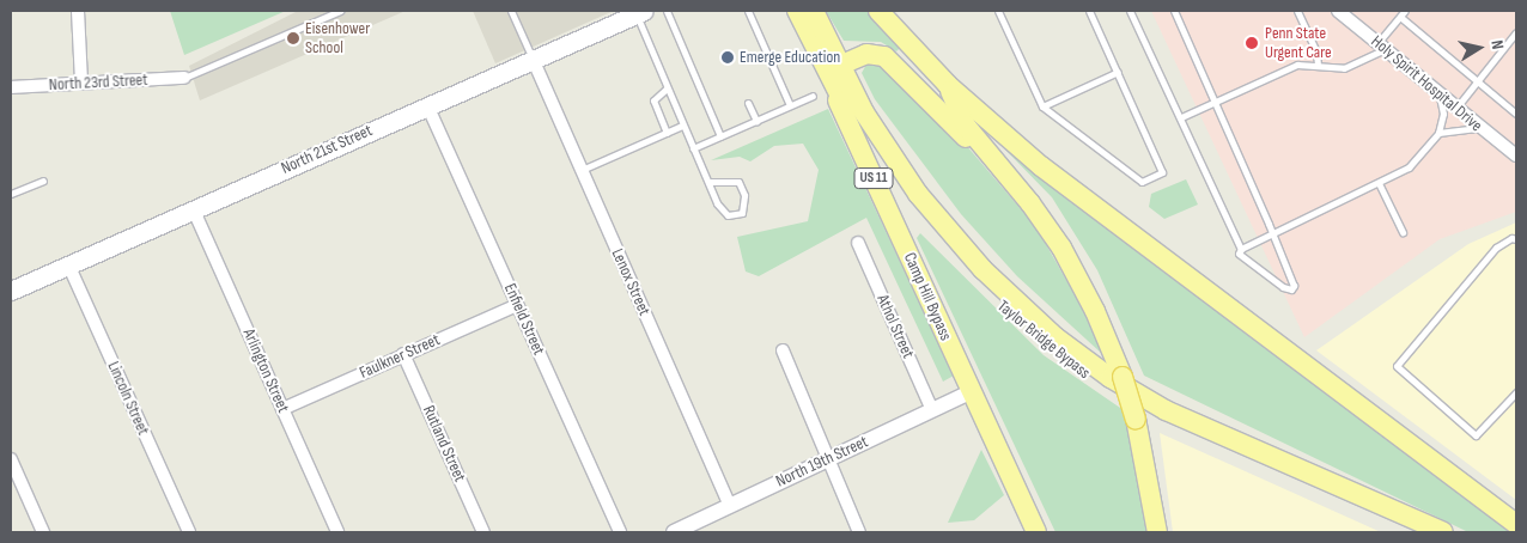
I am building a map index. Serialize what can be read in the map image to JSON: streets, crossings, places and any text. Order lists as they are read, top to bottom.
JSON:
{
  "streets": {
    "main road": [
      "North 21st Street",
      "US 11",
      "Camp Hill Bypass",
      "Taylor Bridge Bypass"
    ],
    "street": [
      "North 23rd Street",
      "Holy Spirit Hospital Drive",
      "Lenox Street",
      "Enfield Street",
      "Athol Street",
      "Faulkner Street",
      "Arlington Street",
      "Lincoln Street",
      "Rutland Street",
      "North 19th Street"
    ]
  },
  "crossings": [
    ["North 21st Street", "Lenox Street"],
    ["North 21st Street", "Enfield Street"],
    ["North 21st Street", "Arlington Street"],
    ["North 21st Street", "Lincoln Street"],
    ["Lenox Street", "North 19th Street"],
    ["Camp Hill Bypass", "Taylor Bridge Bypass"],
    ["Camp Hill Bypass", "North 19th Street"],
    ["Enfield Street", "Faulkner Street"],
    ["Athol Street", "North 19th Street"],
    ["Faulkner Street", "Arlington Street"],
    ["Faulkner Street", "Rutland Street"]
  ],
  "places": ["Eisenhower School", "Penn State Urgent Care", "Emerge Education"],
  "north": "right"
}
